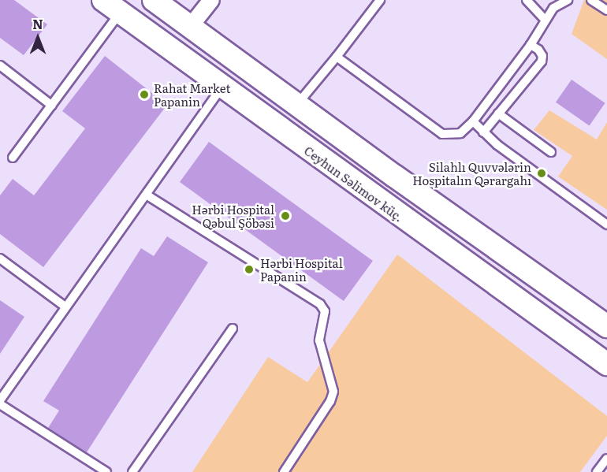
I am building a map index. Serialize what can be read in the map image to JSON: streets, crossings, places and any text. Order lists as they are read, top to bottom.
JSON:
{
  "streets": {
    "main road": ["Ceyhun Səlimov küç."]
  },
  "places": [
    "Rahat Market Papanin",
    "Silahlı Quvvələrin Hospitalın Qərargahı",
    "Hərbi Hospital Qəbul Şöbəsi",
    "Hərbi Hospital Papanin"
  ],
  "north": "top"
}
